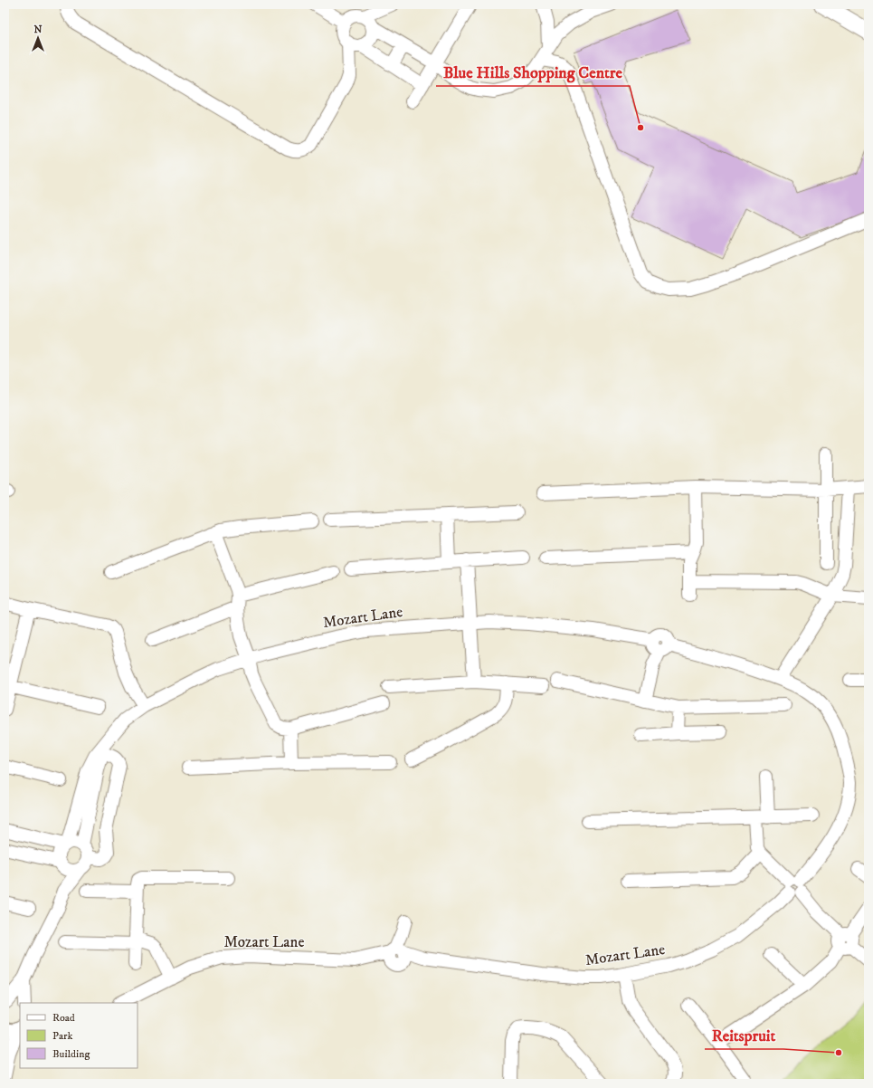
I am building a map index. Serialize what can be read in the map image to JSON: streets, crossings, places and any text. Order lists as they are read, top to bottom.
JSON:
{
  "streets": {
    "street": ["Mozart Lane"]
  },
  "places": ["Blue Hills Shopping Centre", "Reitspruit"],
  "legend": ["Road", "Park", "Building"],
  "north": "top"
}
